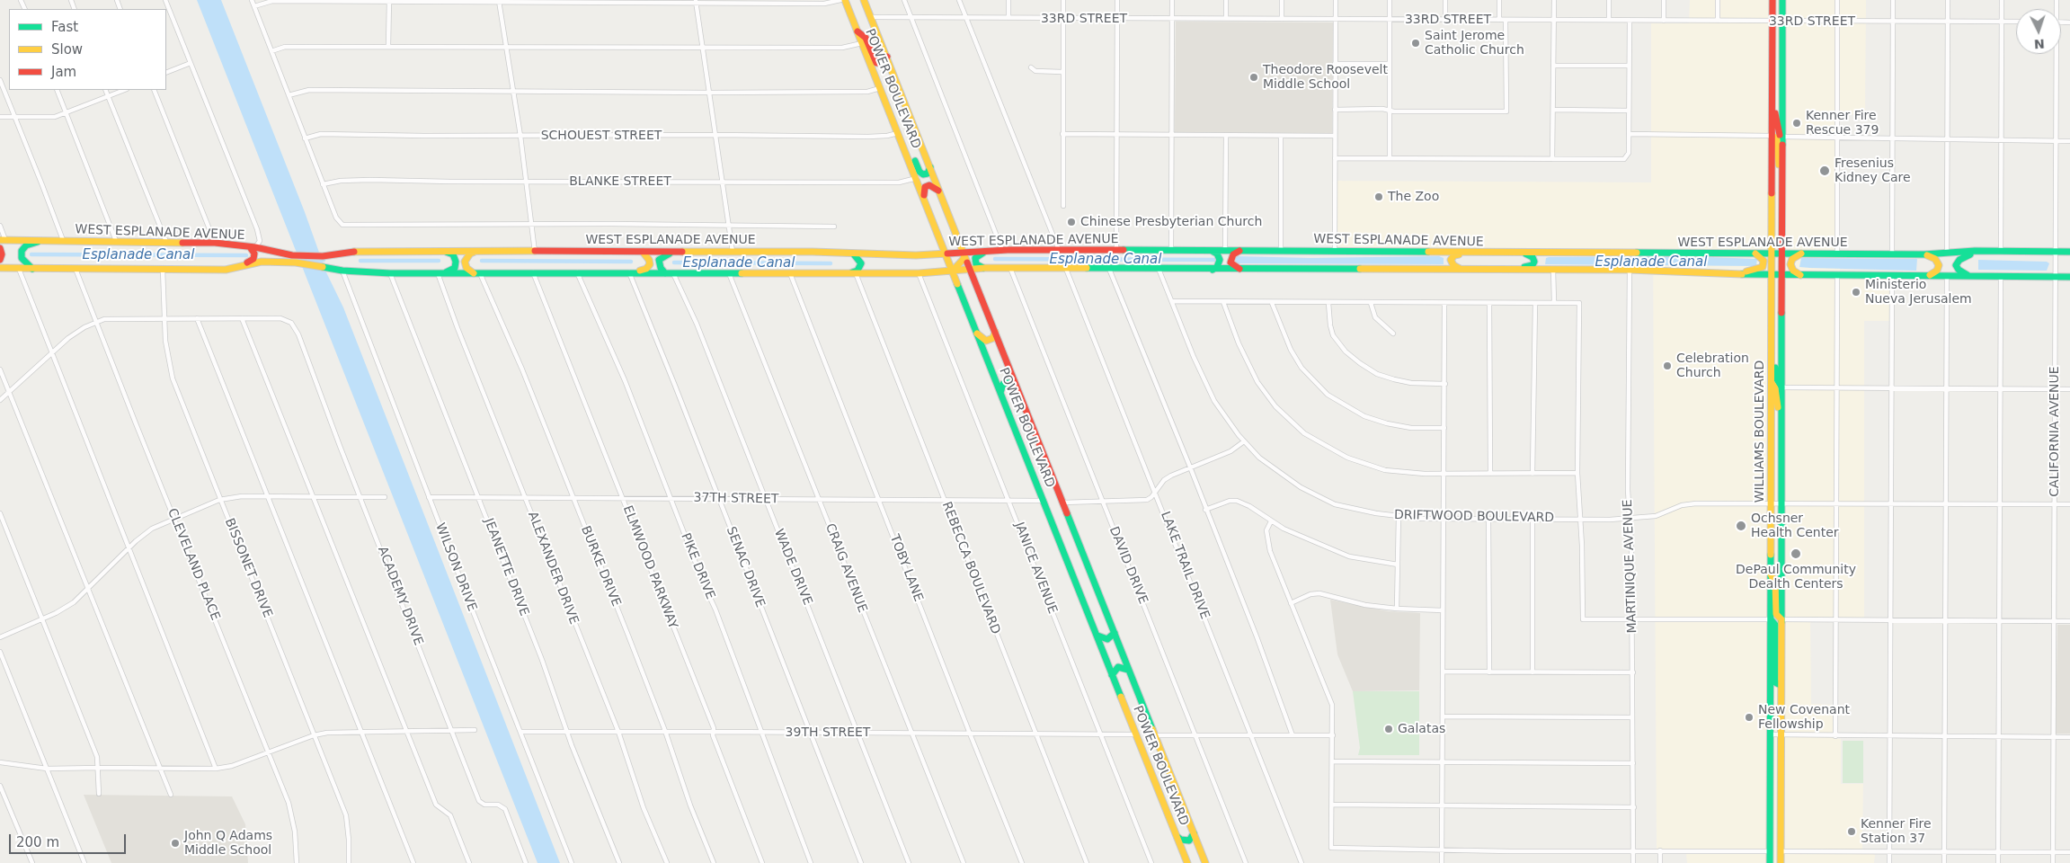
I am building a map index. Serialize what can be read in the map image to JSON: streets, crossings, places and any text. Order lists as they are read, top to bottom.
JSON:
{
  "streets": {
    "main road": ["POWER BOULEVARD", "WEST ESPLANADE AVENUE", "WILLIAMS BOULEVARD"],
    "street": [
      "33RD STREET",
      "SCHOUEST STREET",
      "BLANKE STREET",
      "CALIFORNIA AVENUE",
      "37TH STREET",
      "DRIFTWOOD BOULEVARD",
      "CLEVELAND PLACE",
      "DAVID DRIVE",
      "LAKE TRAIL DRIVE",
      "BURKE DRIVE",
      "PIKE DRIVE",
      "MARTINIQUE AVENUE",
      "WILSON DRIVE",
      "JEANETTE DRIVE",
      "ELMWOOD PARKWAY",
      "SENAC DRIVE",
      "WADE DRIVE",
      "BISSONET DRIVE",
      "ALEXANDER DRIVE",
      "CRAIG AVENUE",
      "TOBY LANE",
      "REBECCA BOULEVARD",
      "JANICE AVENUE",
      "ACADEMY DRIVE",
      "39TH STREET"
    ]
  },
  "crossings": [
    ["33RD STREET", "POWER BOULEVARD"],
    ["33RD STREET", "WILLIAMS BOULEVARD"],
    ["POWER BOULEVARD", "SCHOUEST STREET"],
    ["POWER BOULEVARD", "BLANKE STREET"],
    ["POWER BOULEVARD", "WEST ESPLANADE AVENUE"],
    ["POWER BOULEVARD", "37TH STREET"],
    ["POWER BOULEVARD", "39TH STREET"],
    ["WEST ESPLANADE AVENUE", "WILLIAMS BOULEVARD"],
    ["WEST ESPLANADE AVENUE", "CALIFORNIA AVENUE"],
    ["WEST ESPLANADE AVENUE", "DRIFTWOOD BOULEVARD"],
    ["WEST ESPLANADE AVENUE", "CLEVELAND PLACE"],
    ["WEST ESPLANADE AVENUE", "DAVID DRIVE"],
    ["WEST ESPLANADE AVENUE", "LAKE TRAIL DRIVE"],
    ["WEST ESPLANADE AVENUE", "BURKE DRIVE"],
    ["WEST ESPLANADE AVENUE", "PIKE DRIVE"],
    ["WEST ESPLANADE AVENUE", "MARTINIQUE AVENUE"],
    ["WEST ESPLANADE AVENUE", "WILSON DRIVE"],
    ["WEST ESPLANADE AVENUE", "JEANETTE DRIVE"],
    ["WEST ESPLANADE AVENUE", "ELMWOOD PARKWAY"],
    ["WEST ESPLANADE AVENUE", "SENAC DRIVE"],
    ["WEST ESPLANADE AVENUE", "WADE DRIVE"],
    ["WEST ESPLANADE AVENUE", "BISSONET DRIVE"],
    ["WEST ESPLANADE AVENUE", "ALEXANDER DRIVE"],
    ["WEST ESPLANADE AVENUE", "CRAIG AVENUE"],
    ["WEST ESPLANADE AVENUE", "TOBY LANE"],
    ["WEST ESPLANADE AVENUE", "REBECCA BOULEVARD"],
    ["WEST ESPLANADE AVENUE", "JANICE AVENUE"],
    ["WILLIAMS BOULEVARD", "DRIFTWOOD BOULEVARD"],
    ["37TH STREET", "BURKE DRIVE"],
    ["37TH STREET", "PIKE DRIVE"],
    ["37TH STREET", "WILSON DRIVE"],
    ["37TH STREET", "JEANETTE DRIVE"],
    ["37TH STREET", "ELMWOOD PARKWAY"],
    ["37TH STREET", "SENAC DRIVE"],
    ["37TH STREET", "WADE DRIVE"],
    ["37TH STREET", "ALEXANDER DRIVE"],
    ["37TH STREET", "CRAIG AVENUE"],
    ["37TH STREET", "TOBY LANE"],
    ["37TH STREET", "REBECCA BOULEVARD"],
    ["37TH STREET", "JANICE AVENUE"],
    ["DRIFTWOOD BOULEVARD", "MARTINIQUE AVENUE"],
    ["BURKE DRIVE", "39TH STREET"],
    ["PIKE DRIVE", "39TH STREET"],
    ["WILSON DRIVE", "39TH STREET"],
    ["JEANETTE DRIVE", "39TH STREET"],
    ["ELMWOOD PARKWAY", "39TH STREET"],
    ["SENAC DRIVE", "39TH STREET"],
    ["WADE DRIVE", "39TH STREET"],
    ["ALEXANDER DRIVE", "39TH STREET"],
    ["CRAIG AVENUE", "39TH STREET"],
    ["TOBY LANE", "39TH STREET"],
    ["REBECCA BOULEVARD", "39TH STREET"],
    ["JANICE AVENUE", "39TH STREET"]
  ],
  "water": ["Esplanade Canal"],
  "places": [
    "Saint Jerome Catholic Church",
    "Theodore Roosevelt Middle School",
    "Kenner Fire Rescue 379",
    "Fresenius Kidney Care",
    "The Zoo",
    "Chinese Presbyterian Church",
    "Ministerio Nueva Jerusalem",
    "Celebration Church",
    "Ochsner Health Center",
    "DePaul Community Dealth Centers",
    "New Covenant Fellowship",
    "Galatas",
    "Kenner Fire Station 37",
    "John Q Adams Middle School"
  ],
  "legend": ["Fast", "Slow", "Jam"],
  "scale_bar": "200 m",
  "north": "bottom"
}
